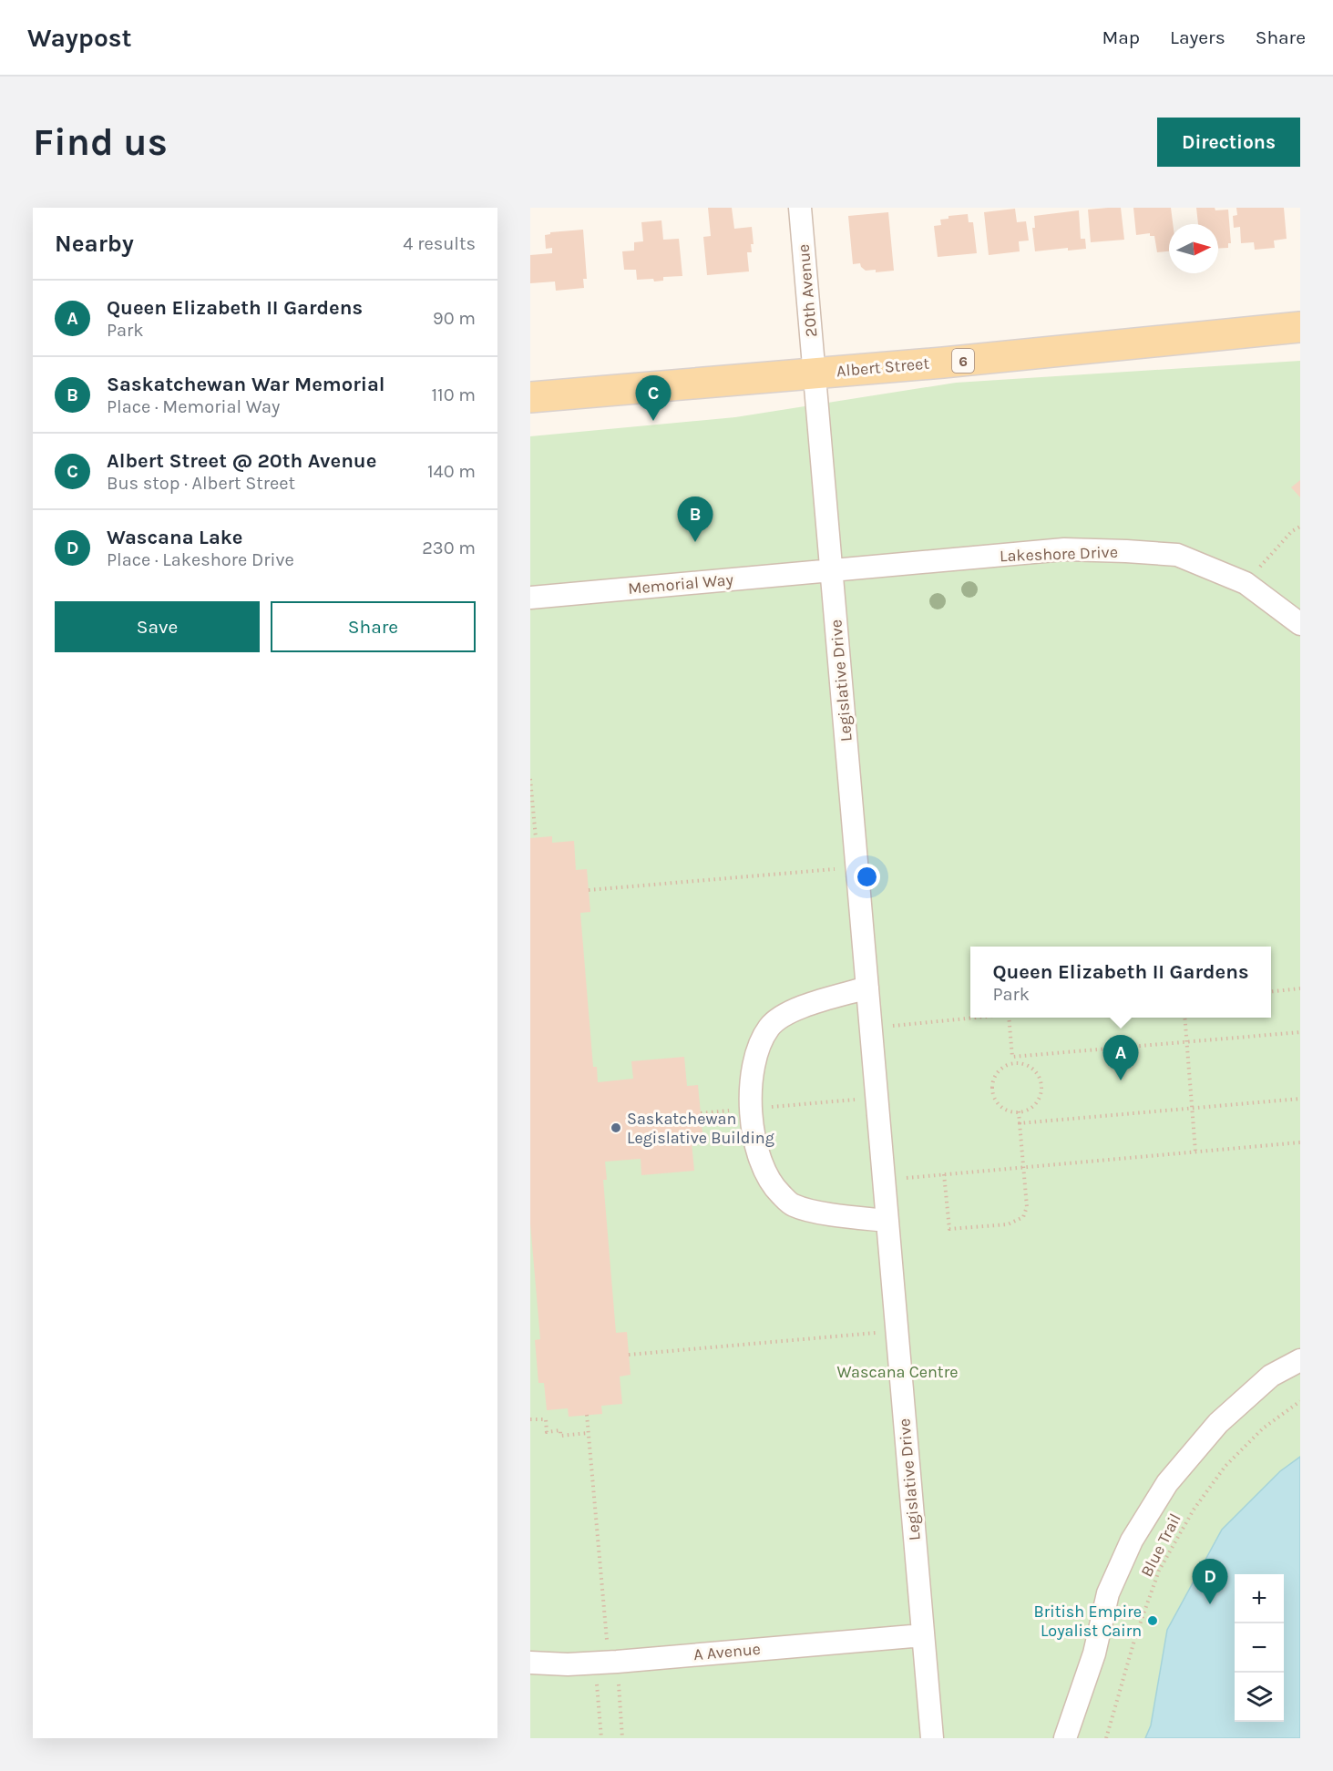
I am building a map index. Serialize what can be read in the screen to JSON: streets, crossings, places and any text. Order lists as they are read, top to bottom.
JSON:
{
  "streets": {
    "main road": ["6", "Albert Street"],
    "street": [
      "20th Avenue",
      "Lakeshore Drive",
      "Memorial Way",
      "Legislative Drive",
      "A Avenue"
    ],
    "path": ["Blue Trail"]
  },
  "crossings": [
    ["20th Avenue", "Albert Street"],
    ["20th Avenue", "Legislative Drive"],
    ["Albert Street", "Legislative Drive"],
    ["Lakeshore Drive", "Memorial Way"],
    ["Lakeshore Drive", "Legislative Drive"],
    ["Memorial Way", "Legislative Drive"],
    ["Legislative Drive", "A Avenue"]
  ],
  "parks": ["Wascana Centre"],
  "places": ["Saskatchewan Legislative Building", "British Empire Loyalist Cairn"],
  "north": "right",
  "page": {
    "header": "Waypost",
    "nav": ["Map", "Layers", "Share"],
    "buttons": [
      "Directions",
      ["Save", "Share"]
    ],
    "title": "Find us",
    "heading": ["Nearby", "4 results"],
    "list": [
      {
        "mark": "A",
        "name": "Queen Elizabeth II Gardens",
        "note": "Park",
        "value": "90 m"
      },
      {
        "mark": "B",
        "name": "Saskatchewan War Memorial",
        "note": "Place · Memorial Way",
        "value": "110 m"
      },
      {
        "mark": "C",
        "name": "Albert Street @ 20th Avenue",
        "note": "Bus stop · Albert Street",
        "value": "140 m"
      },
      {
        "mark": "D",
        "name": "Wascana Lake",
        "note": "Place · Lakeshore Drive",
        "value": "230 m"
      }
    ],
    "pins": [
      "C",
      "B",
      "A",
      "D"
    ],
    "popup": ["Queen Elizabeth II Gardens", "Park"],
    "map_buttons": ["+", "−"]
  }
}
